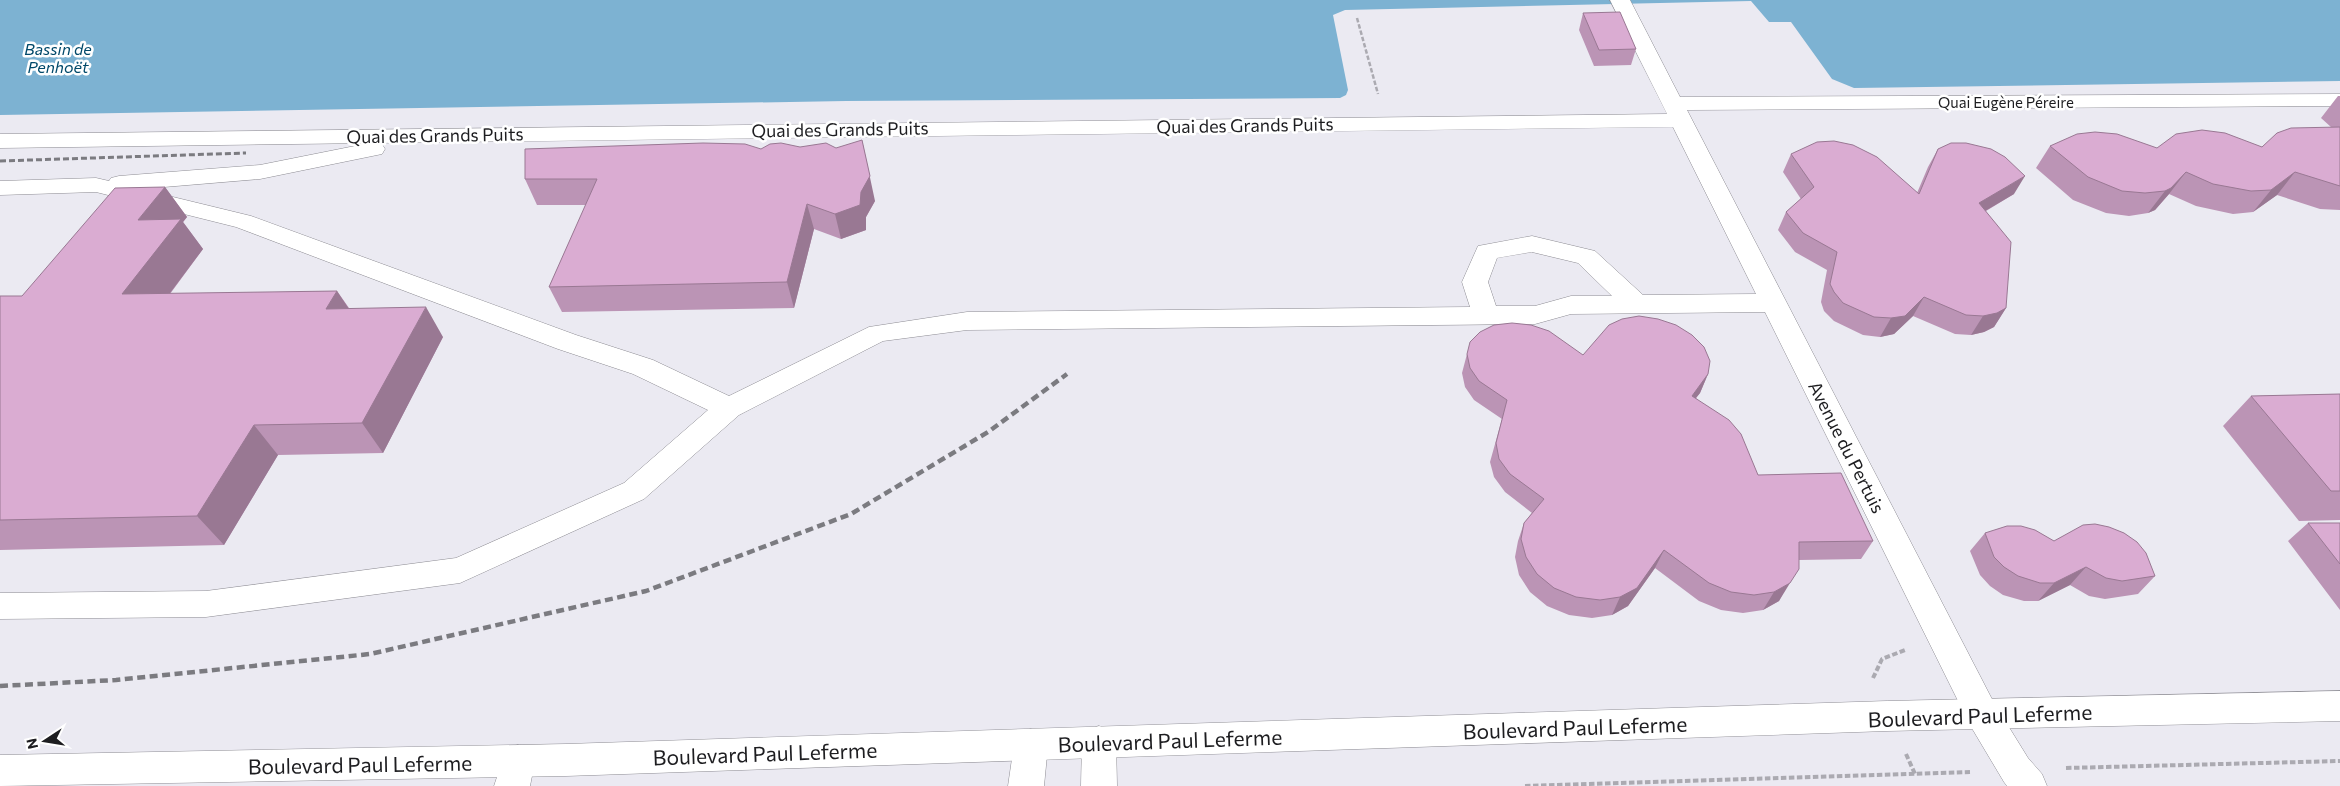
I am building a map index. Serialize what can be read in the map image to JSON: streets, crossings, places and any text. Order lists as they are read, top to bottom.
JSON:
{
  "streets": {
    "main road": [
      "Quai Eugène Péreire",
      "Quai des Grands Puits",
      "Avenue du Pertuis",
      "Boulevard Paul Leferme"
    ]
  },
  "crossings": [
    ["Quai Eugène Péreire", "Quai des Grands Puits"],
    ["Quai Eugène Péreire", "Avenue du Pertuis"],
    ["Quai des Grands Puits", "Avenue du Pertuis"],
    ["Avenue du Pertuis", "Boulevard Paul Leferme"]
  ],
  "water": ["Bassin de Penhoët"],
  "north": "left"
}
